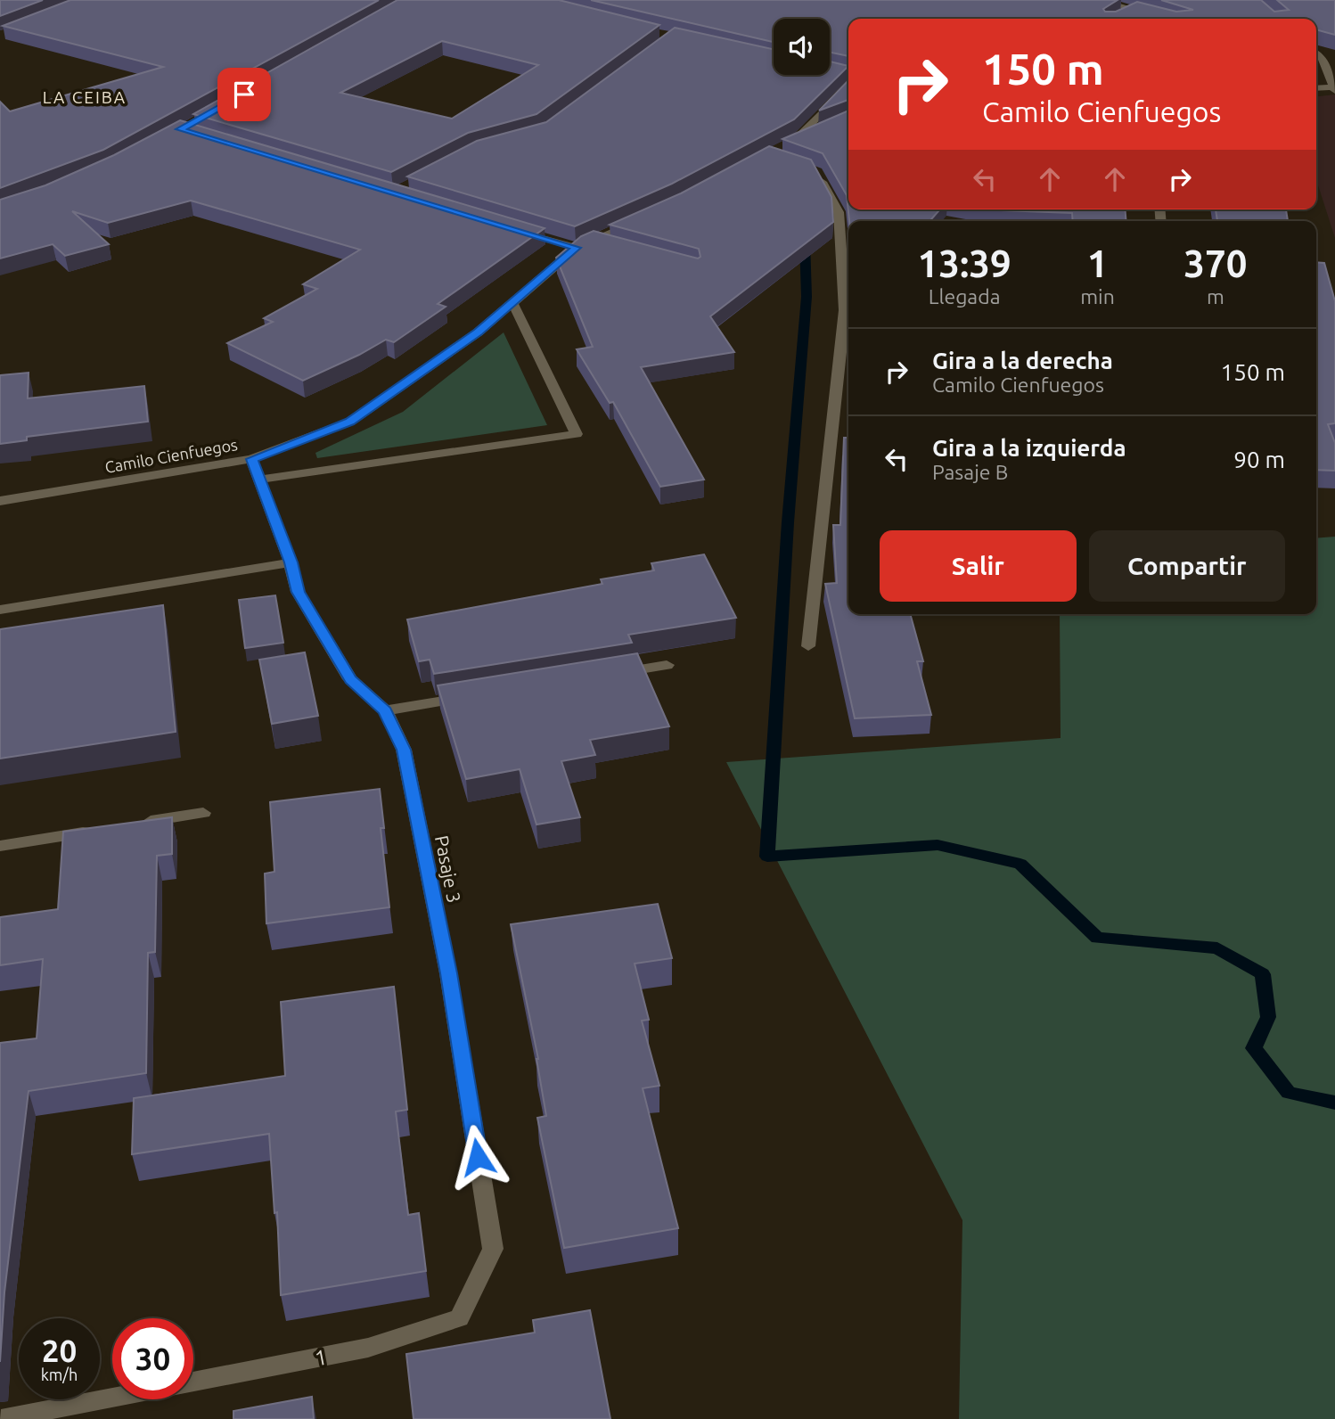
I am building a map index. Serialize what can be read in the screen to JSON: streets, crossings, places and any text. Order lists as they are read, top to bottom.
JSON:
{
  "streets": {
    "street": ["Camilo Cienfuegos", "Pasaje 3", "1"]
  },
  "crossings": [
    ["Camilo Cienfuegos", "Pasaje 3"],
    ["Pasaje 3", "1"]
  ],
  "districts": ["LA CEIBA"],
  "page": {
    "turn": ["150 m", "Camilo Cienfuegos"],
    "eta": [
      "13:39",
      "Llegada",
      "1",
      "min",
      "370",
      "m"
    ],
    "list": [
      {
        "name": "Gira a la derecha",
        "note": "Camilo Cienfuegos",
        "value": "150 m"
      },
      {
        "name": "Gira a la izquierda",
        "note": "Pasaje B",
        "value": "90 m"
      }
    ],
    "buttons": ["Salir", "Compartir"],
    "speed": "20 km/h",
    "limit": "30"
  }
}
